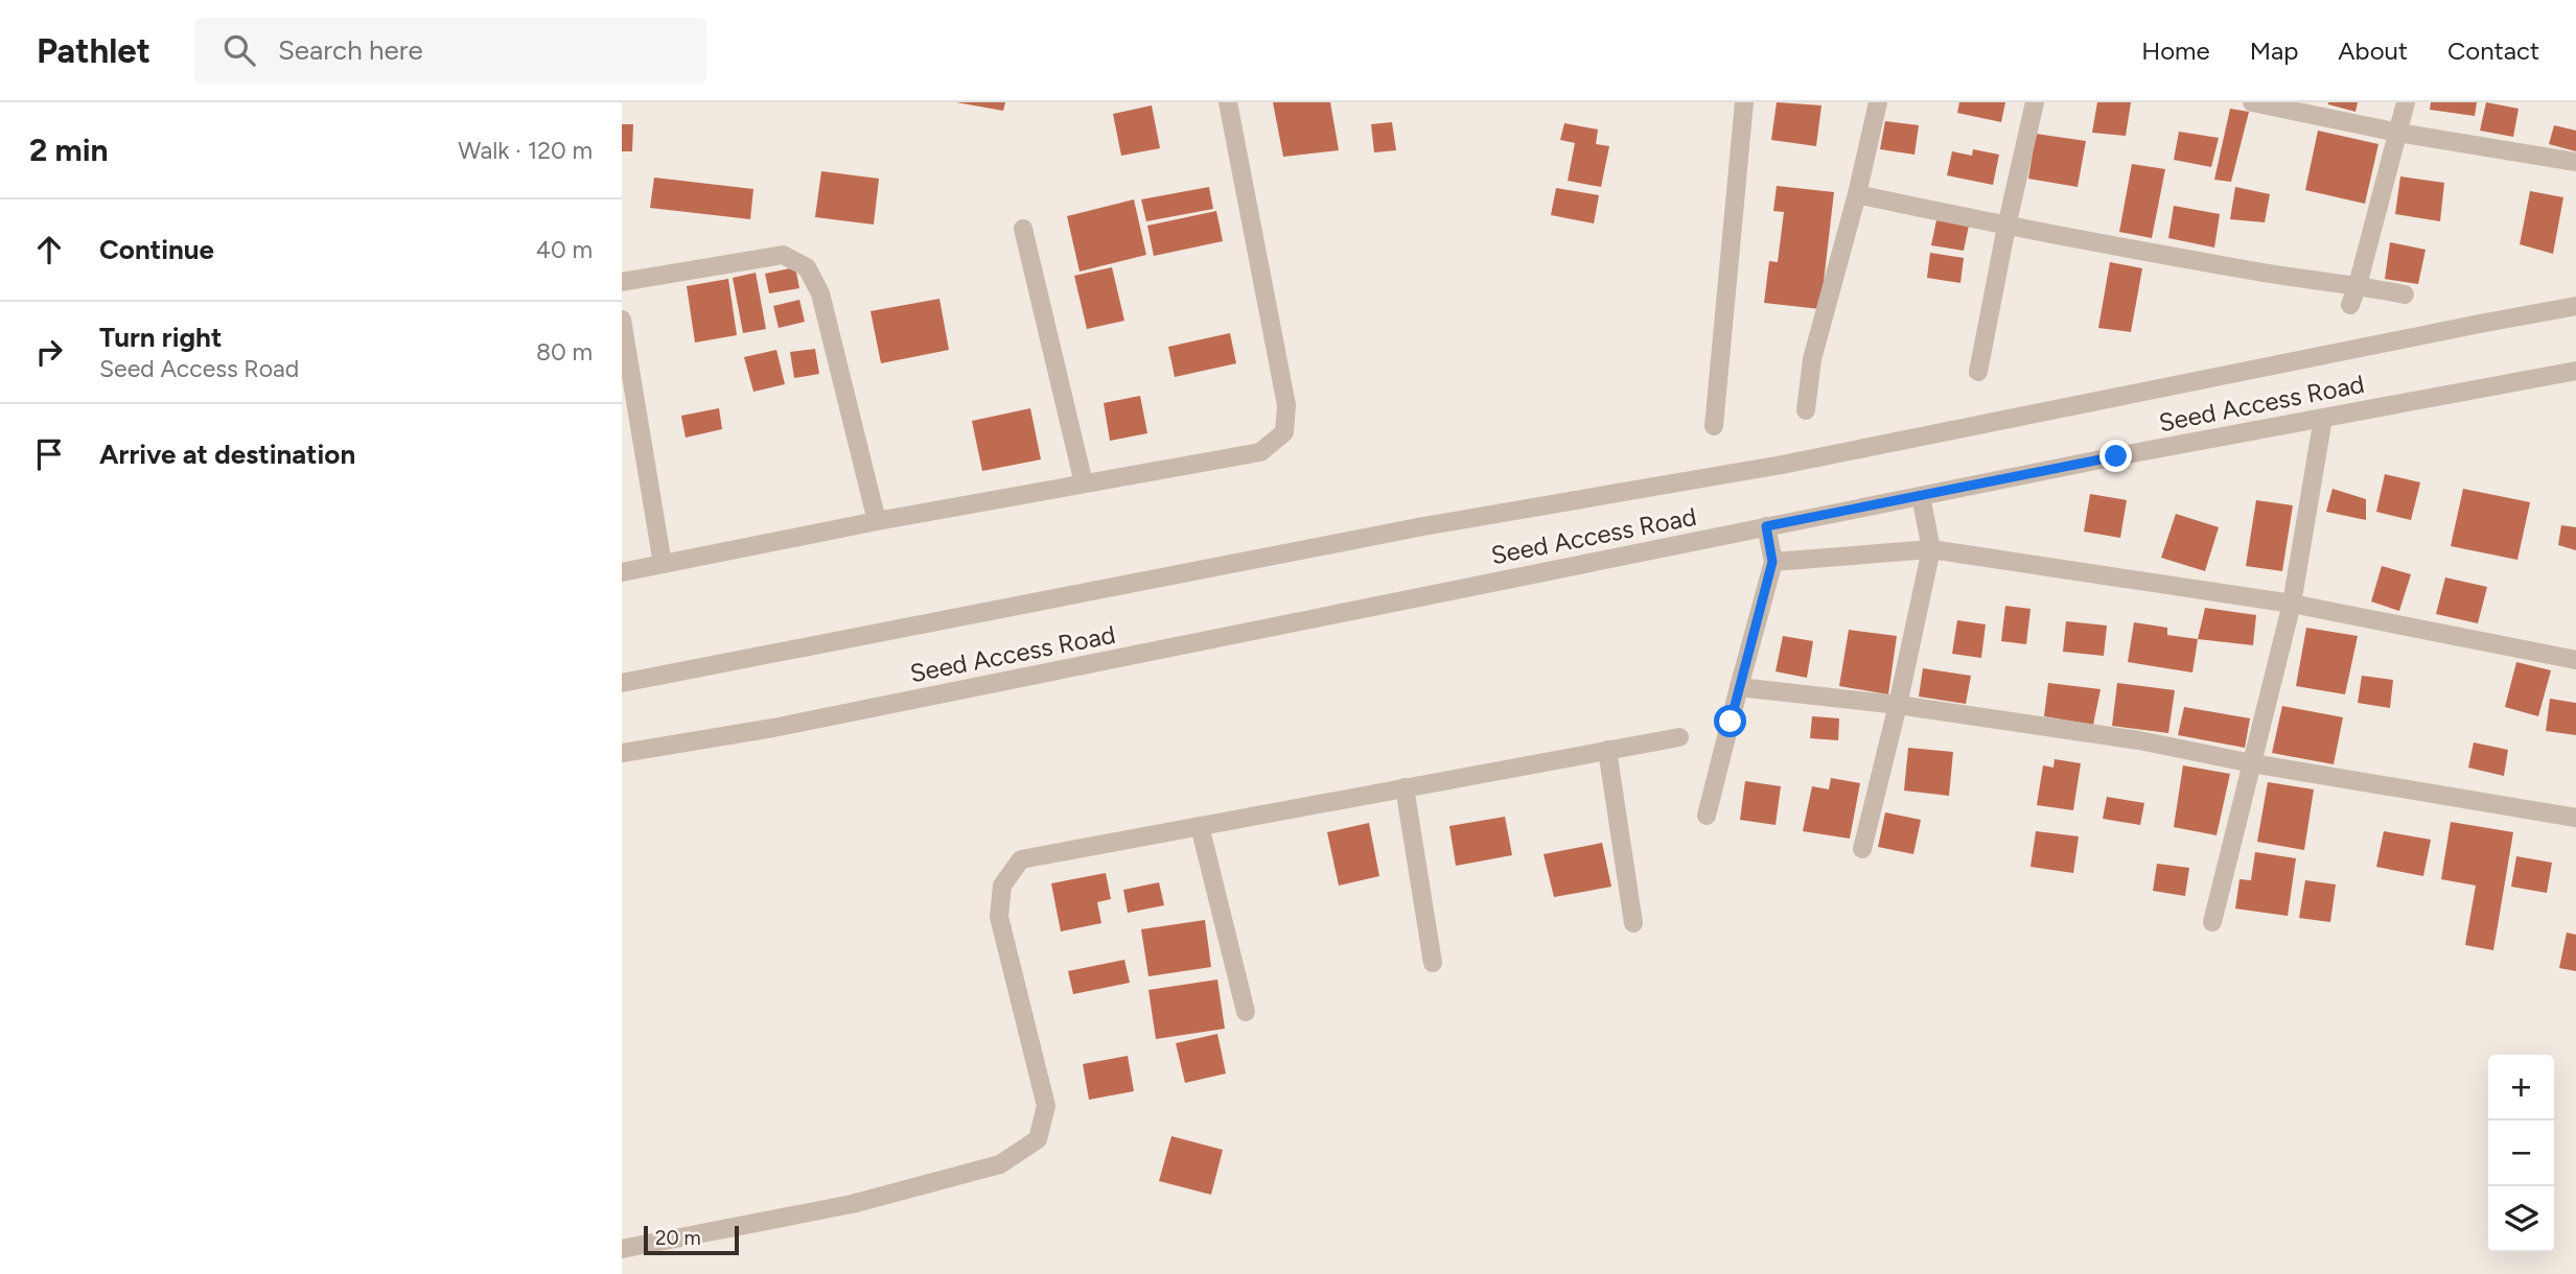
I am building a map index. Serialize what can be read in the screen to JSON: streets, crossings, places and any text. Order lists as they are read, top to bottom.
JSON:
{
  "streets": {
    "street": ["Seed Access Road"]
  },
  "scale_bar": "20 m",
  "page": {
    "header": "Pathlet",
    "search": "Search here",
    "nav": [
      "Home",
      "Map",
      "About",
      "Contact"
    ],
    "heading": ["2 min", "Walk · 120 m"],
    "list": [
      ["Continue", "40 m"],
      ["Turn right", "Seed Access Road", "80 m"],
      "Arrive at destination"
    ],
    "map_buttons": ["+", "−"],
    "scale": "20 m"
  }
}
